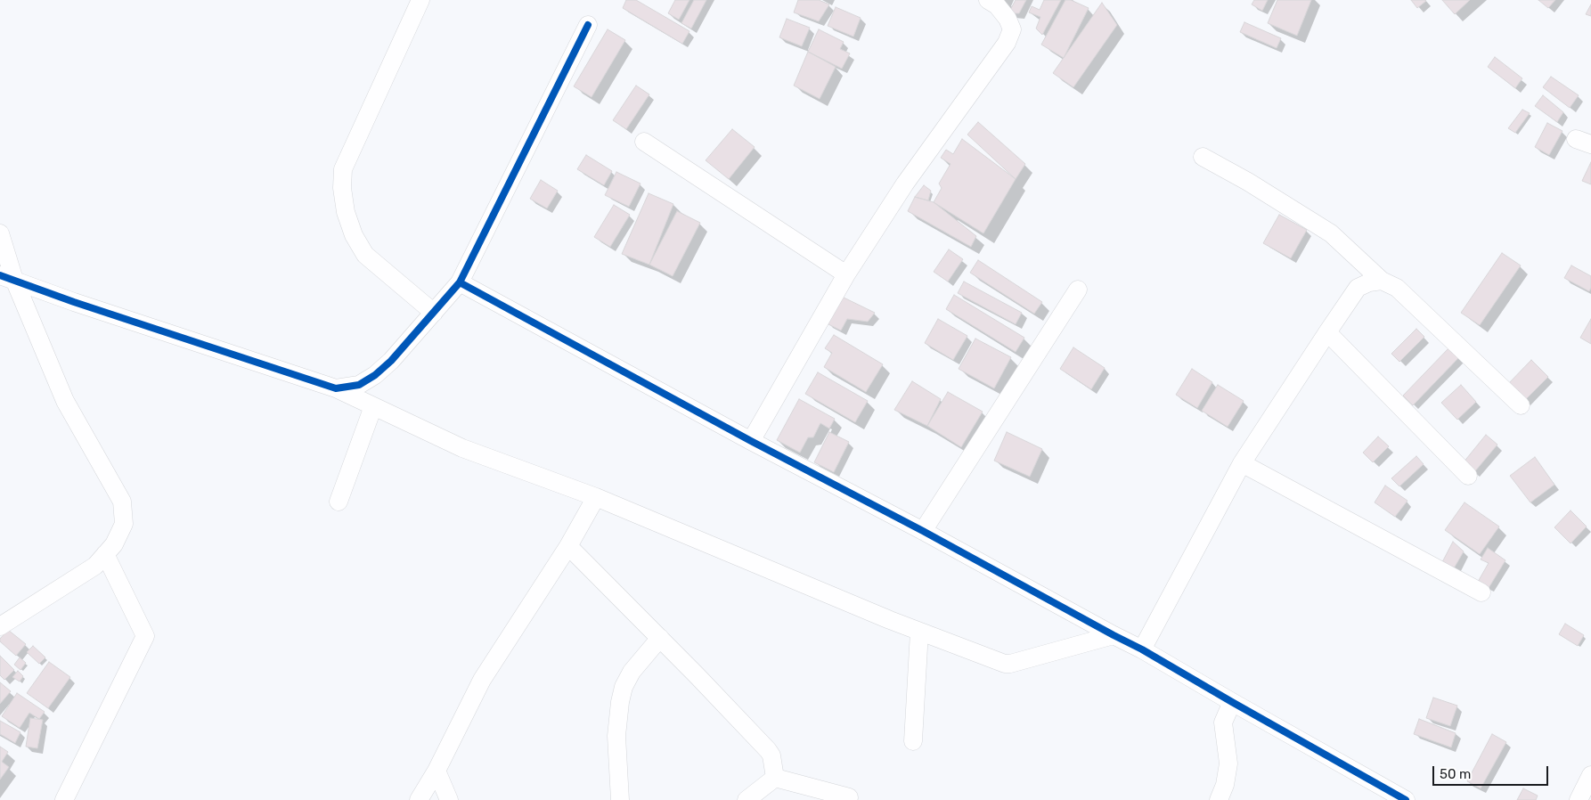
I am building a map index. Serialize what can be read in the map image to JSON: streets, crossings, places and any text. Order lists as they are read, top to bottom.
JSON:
{
  "scale_bar": "50 m"
}
